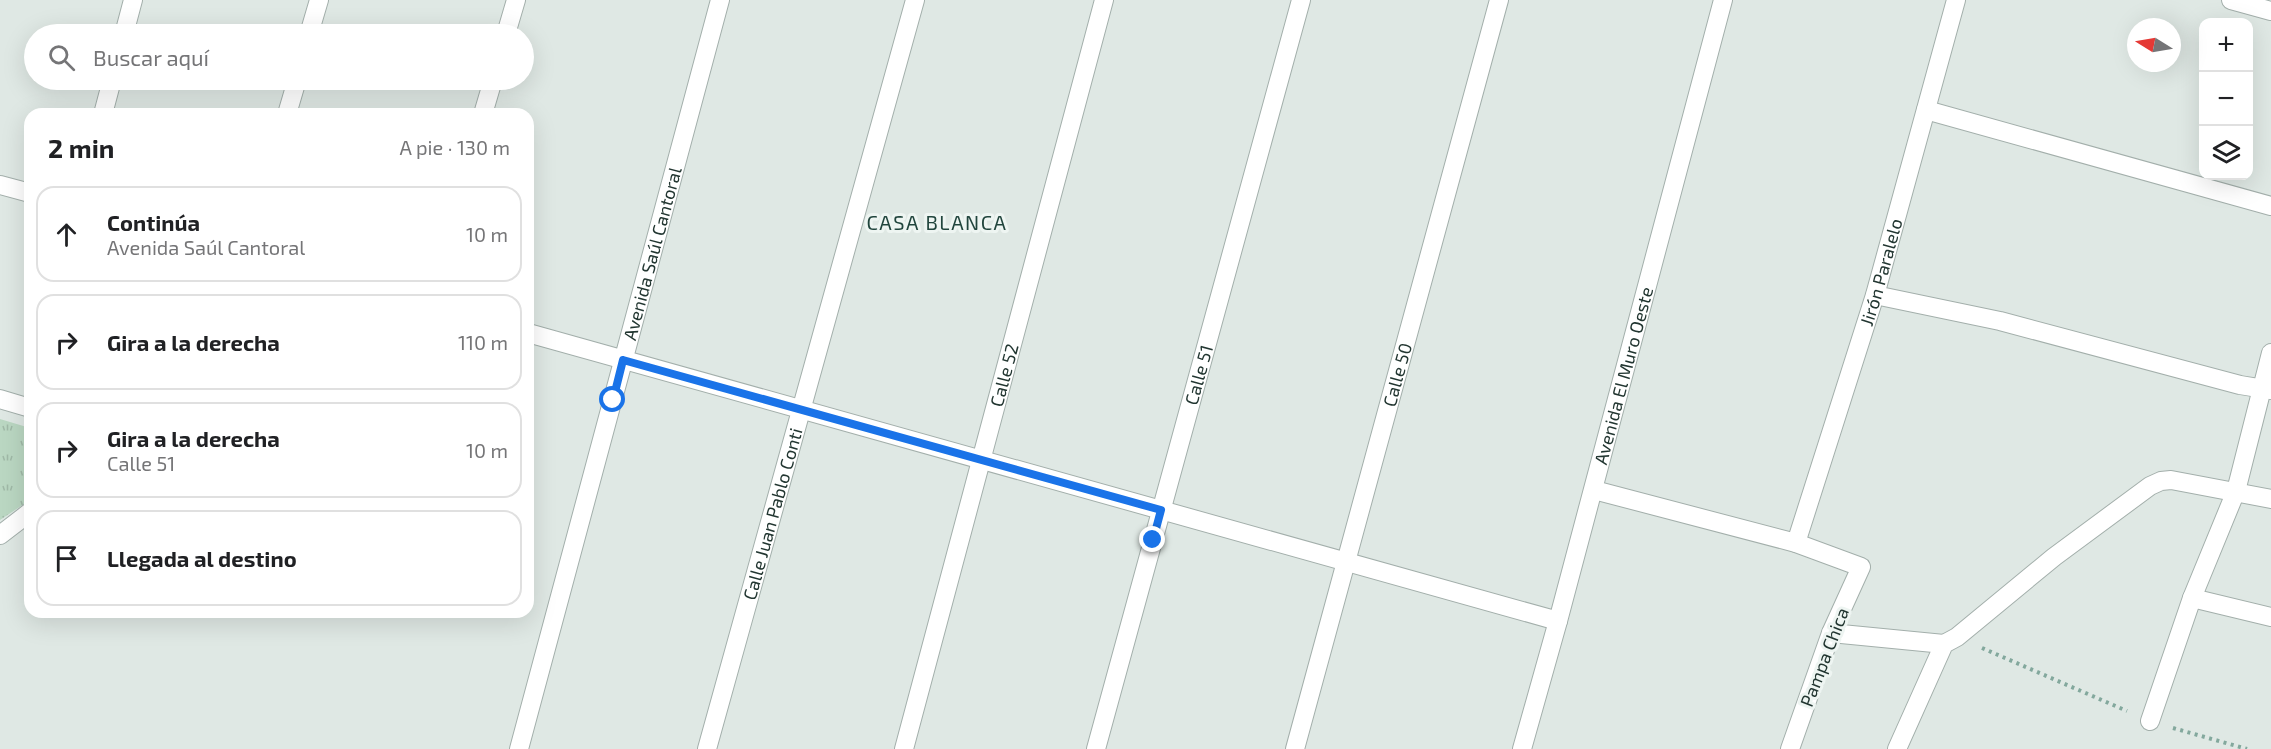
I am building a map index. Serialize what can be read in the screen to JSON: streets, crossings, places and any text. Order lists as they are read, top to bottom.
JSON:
{
  "streets": {
    "street": [
      "Avenida Saúl Cantoral",
      "Jirón Paralelo",
      "Calle 52",
      "Calle 51",
      "Calle 50",
      "Avenida El Muro Oeste",
      "Calle Juan Pablo Conti",
      "Pampa Chica"
    ]
  },
  "crossings": [
    ["Jirón Paralelo", "Pampa Chica"]
  ],
  "districts": ["CASA BLANCA"],
  "north": "left",
  "page": {
    "map_buttons": ["+", "−"],
    "search": "Buscar aquí",
    "heading": ["2 min", "A pie · 130 m"],
    "list": [
      ["Continúa", "Avenida Saúl Cantoral", "10 m"],
      ["Gira a la derecha", "110 m"],
      ["Gira a la derecha", "Calle 51", "10 m"],
      "Llegada al destino"
    ]
  }
}
